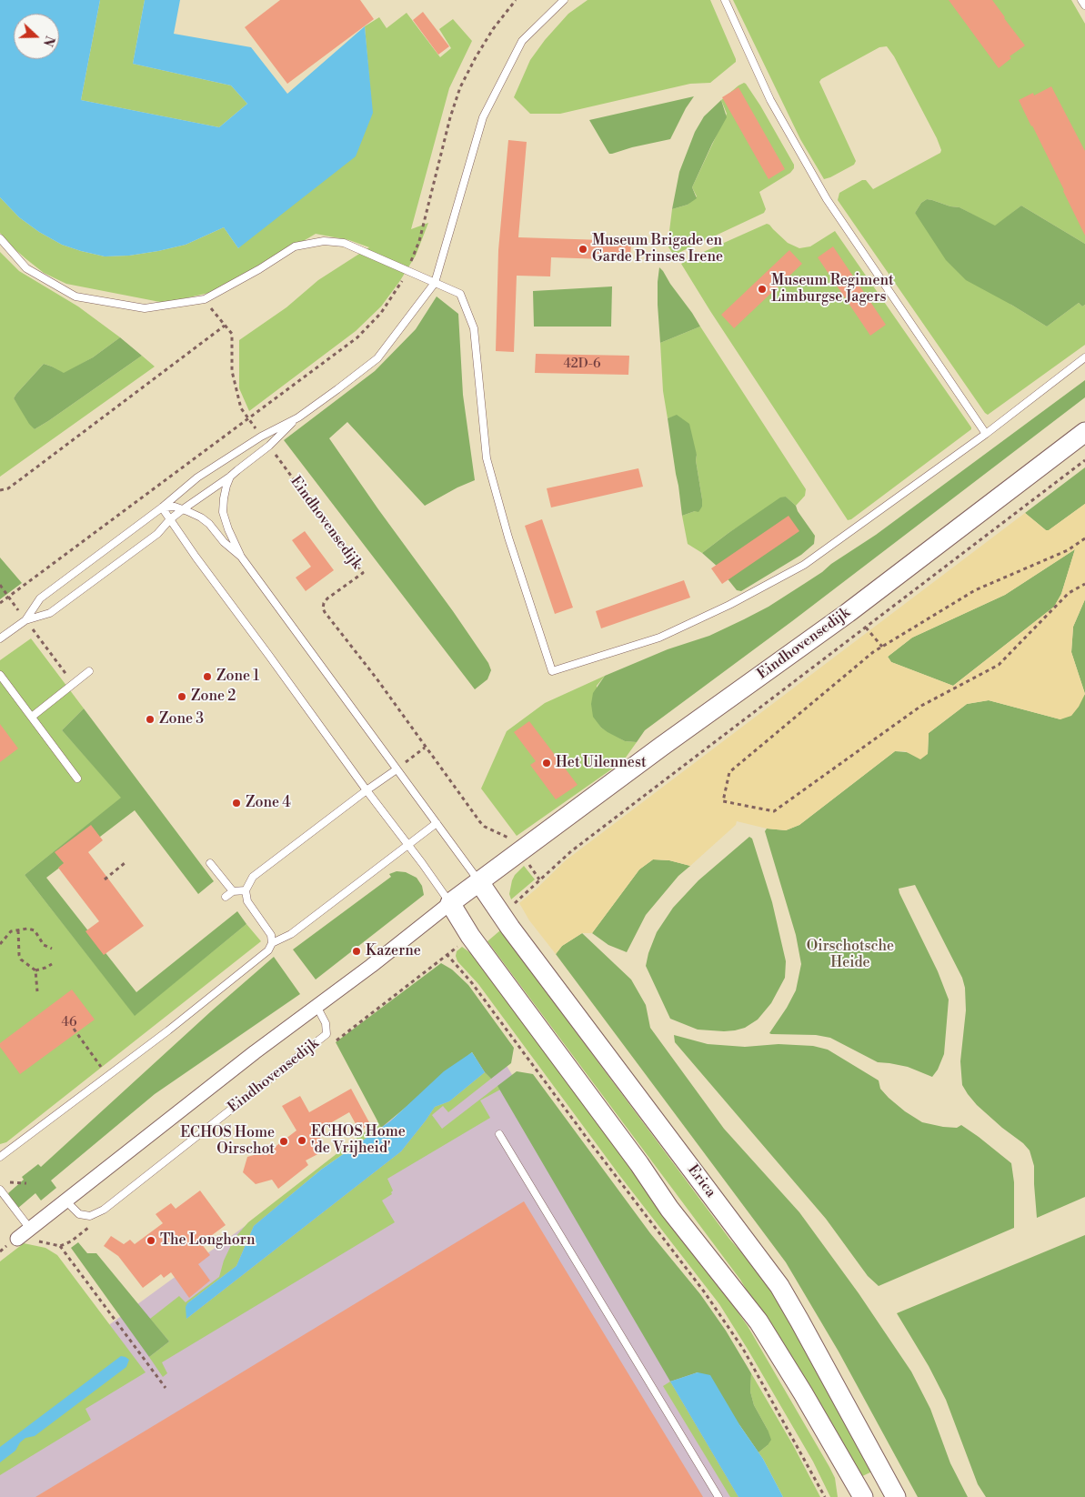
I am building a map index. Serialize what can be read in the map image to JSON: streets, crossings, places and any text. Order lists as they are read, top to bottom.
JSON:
{
  "streets": {
    "street": ["Eindhovensedijk", "Erica"]
  },
  "crossings": [
    ["Eindhovensedijk", "Erica"]
  ],
  "parks": ["Oirschotsche Heide"],
  "places": [
    "Museum Brigade en Garde Prinses Irene",
    "Museum Regiment Limburgse Jagers",
    "Zone 1",
    "Zone 2",
    "Zone 3",
    "Het Uilennest",
    "Zone 4",
    "Kazerne",
    "ECHOS Home 'de Vrijheid'",
    "ECHOS Home Oirschot",
    "The Longhorn"
  ],
  "house_numbers": ["42D-6", "46"],
  "north": "right"
}
